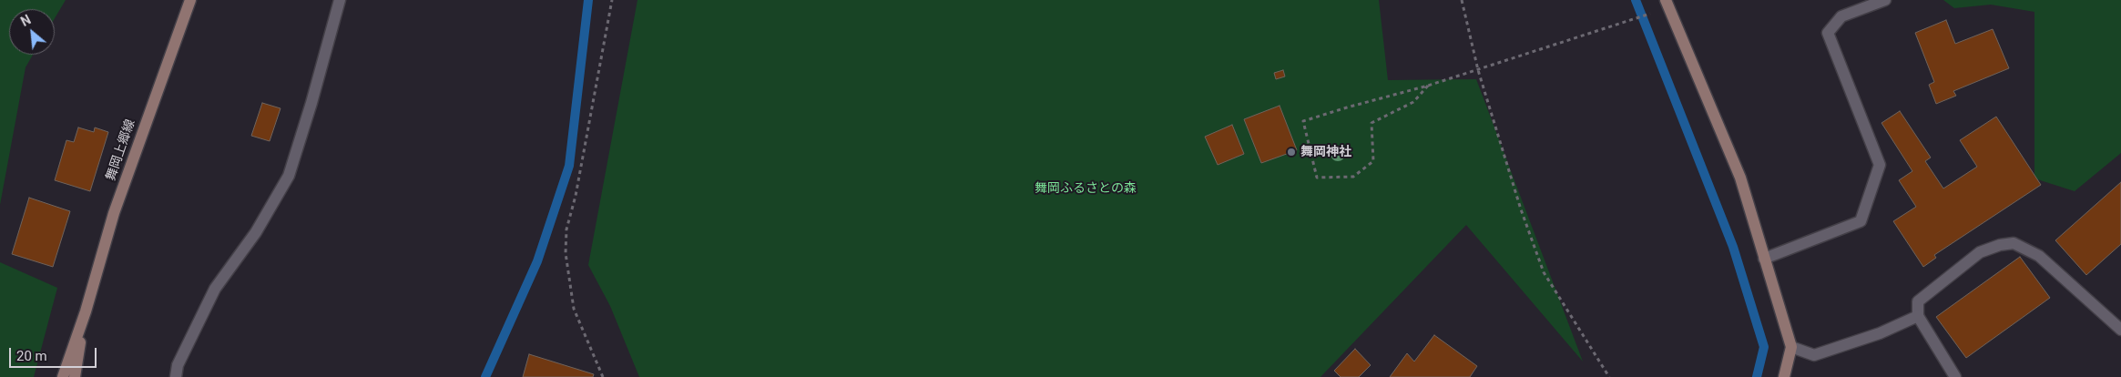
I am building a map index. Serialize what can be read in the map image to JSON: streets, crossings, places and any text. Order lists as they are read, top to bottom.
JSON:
{
  "streets": {
    "street": ["舞岡上郷線"]
  },
  "parks": ["舞岡ふるさとの森"],
  "places": ["舞岡神社"],
  "scale_bar": "20 m",
  "north": "top left"
}
